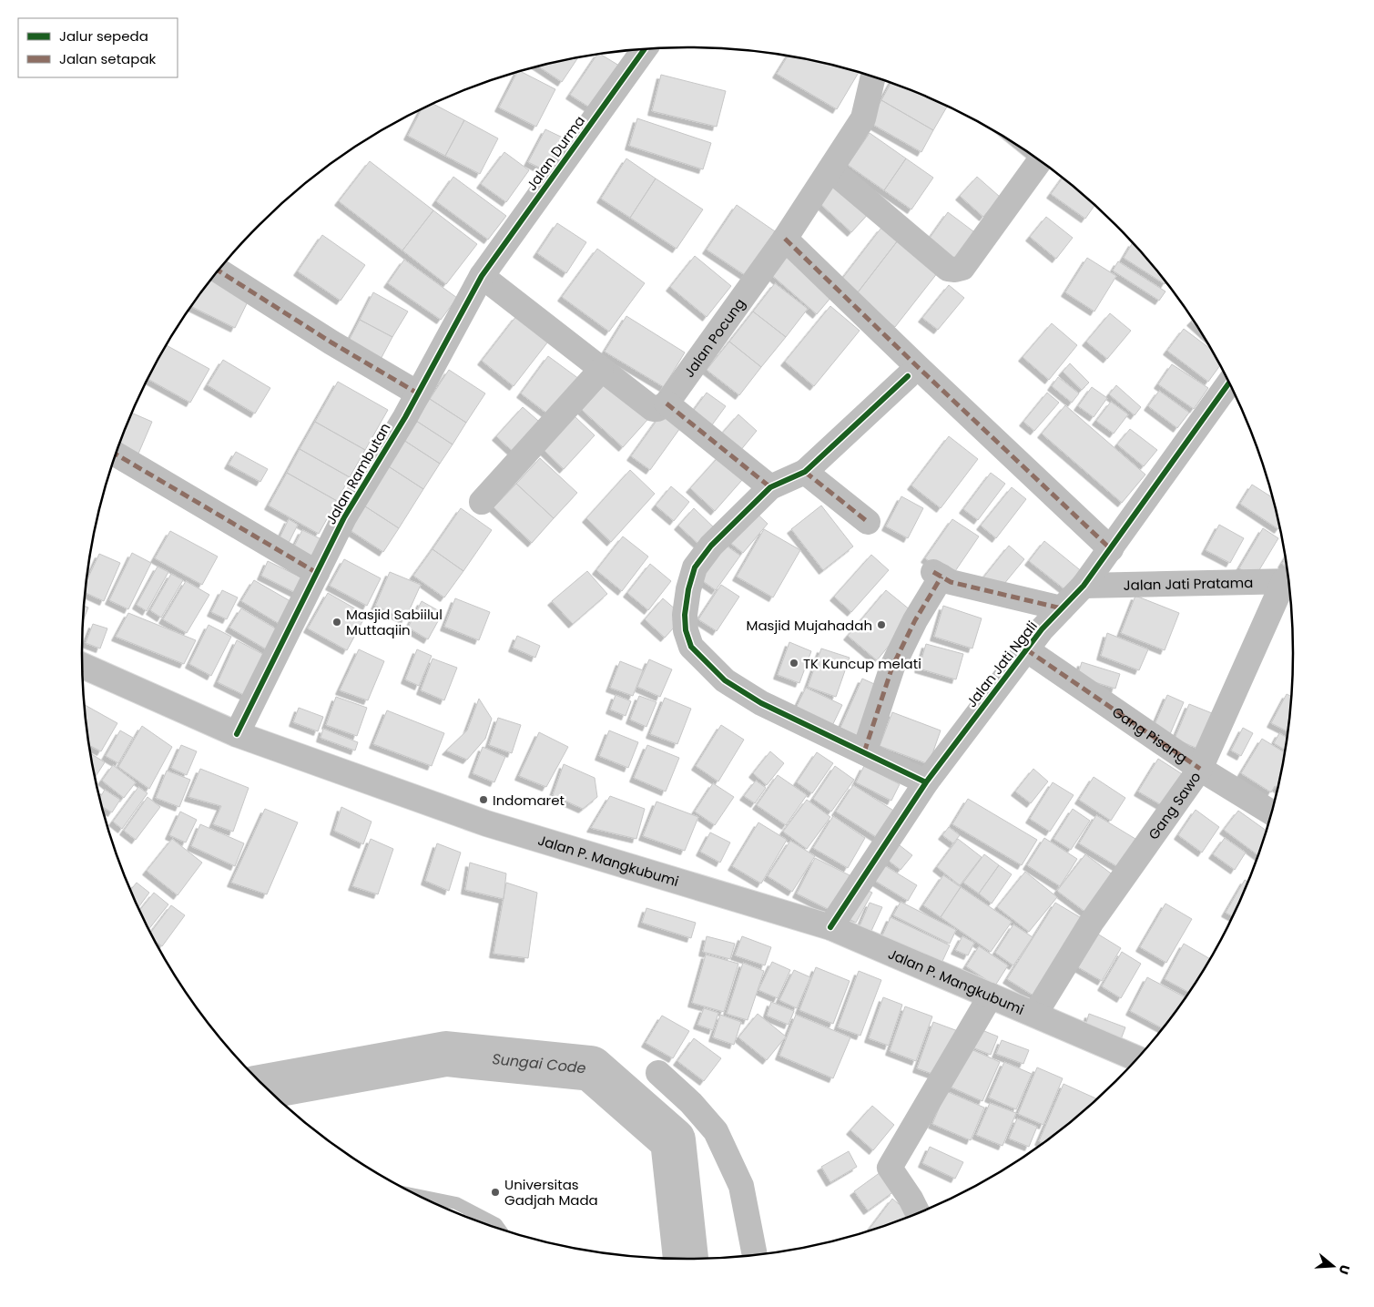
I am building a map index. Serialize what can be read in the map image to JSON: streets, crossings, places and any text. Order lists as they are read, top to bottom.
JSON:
{
  "streets": {
    "street": [
      "Jalan Durma",
      "Jalan Pocung",
      "Jalan Rambutan",
      "Jalan Jati Pratama",
      "Jalan Jati Ngali",
      "Gang Pisang",
      "Gang Sawo",
      "Jalan P. Mangkubumi"
    ]
  },
  "crossings": [
    ["Jalan Durma", "Jalan Rambutan"],
    ["Jalan Rambutan", "Jalan P. Mangkubumi"],
    ["Jalan Jati Pratama", "Jalan Jati Ngali"],
    ["Jalan Jati Pratama", "Gang Sawo"],
    ["Jalan Jati Ngali", "Gang Pisang"],
    ["Jalan Jati Ngali", "Jalan P. Mangkubumi"],
    ["Gang Pisang", "Gang Sawo"],
    ["Gang Sawo", "Jalan P. Mangkubumi"]
  ],
  "water": ["Sungai Code"],
  "places": [
    "Masjid Sabiilul Muttaqiin",
    "Masjid Mujahadah",
    "TK Kuncup melati",
    "Indomaret",
    "Universitas Gadjah Mada"
  ],
  "legend": ["Jalur sepeda", "Jalan setapak"],
  "north": "right"
}
